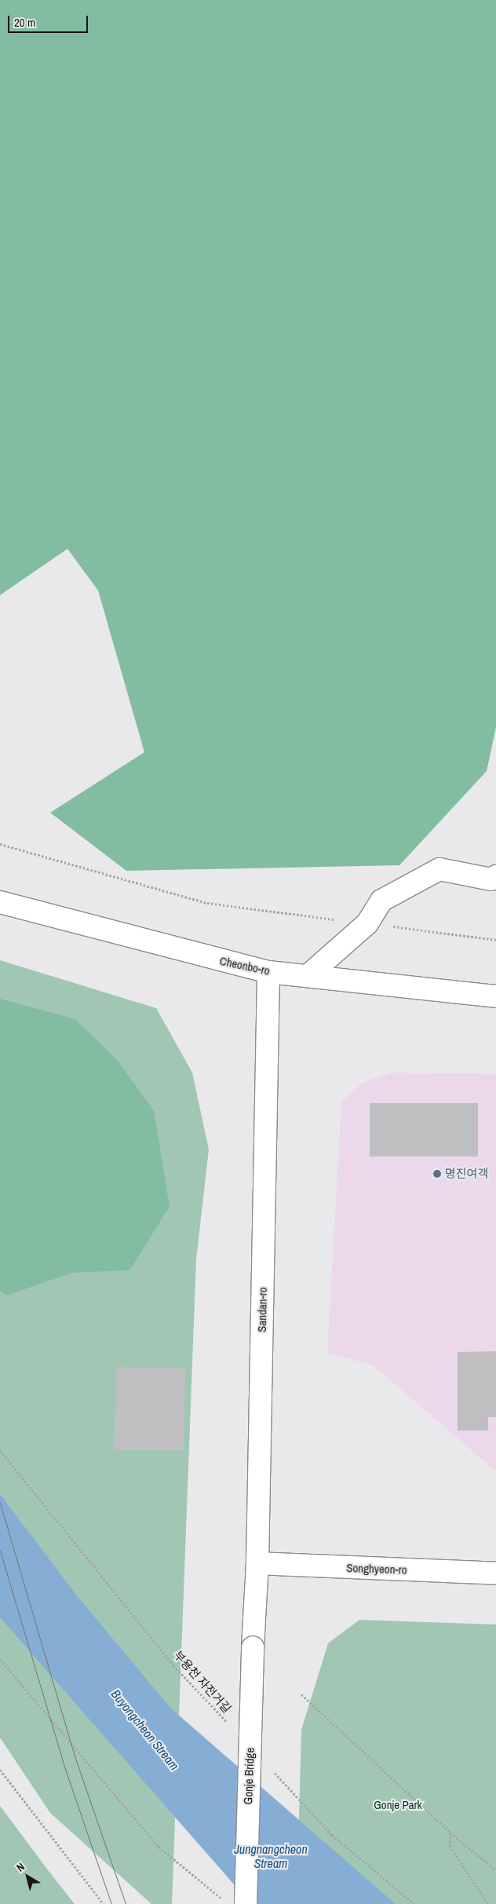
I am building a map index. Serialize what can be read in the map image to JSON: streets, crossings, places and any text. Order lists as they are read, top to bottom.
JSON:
{
  "streets": {
    "main road": [
      "Cheonbo-ro",
      "Sandan-ro",
      "Songhyeon-ro",
      "Gonje Bridge"
    ],
    "path": ["부용천 자전거길"]
  },
  "crossings": [
    ["Cheonbo-ro", "Sandan-ro"],
    ["Sandan-ro", "Songhyeon-ro"],
    ["Sandan-ro", "Gonje Bridge"]
  ],
  "water": ["Buyongcheon Stream", "Jungnangcheon Stream"],
  "parks": ["Gonje Park"],
  "places": ["명진여객"],
  "scale_bar": "20 m",
  "north": "top left"
}
